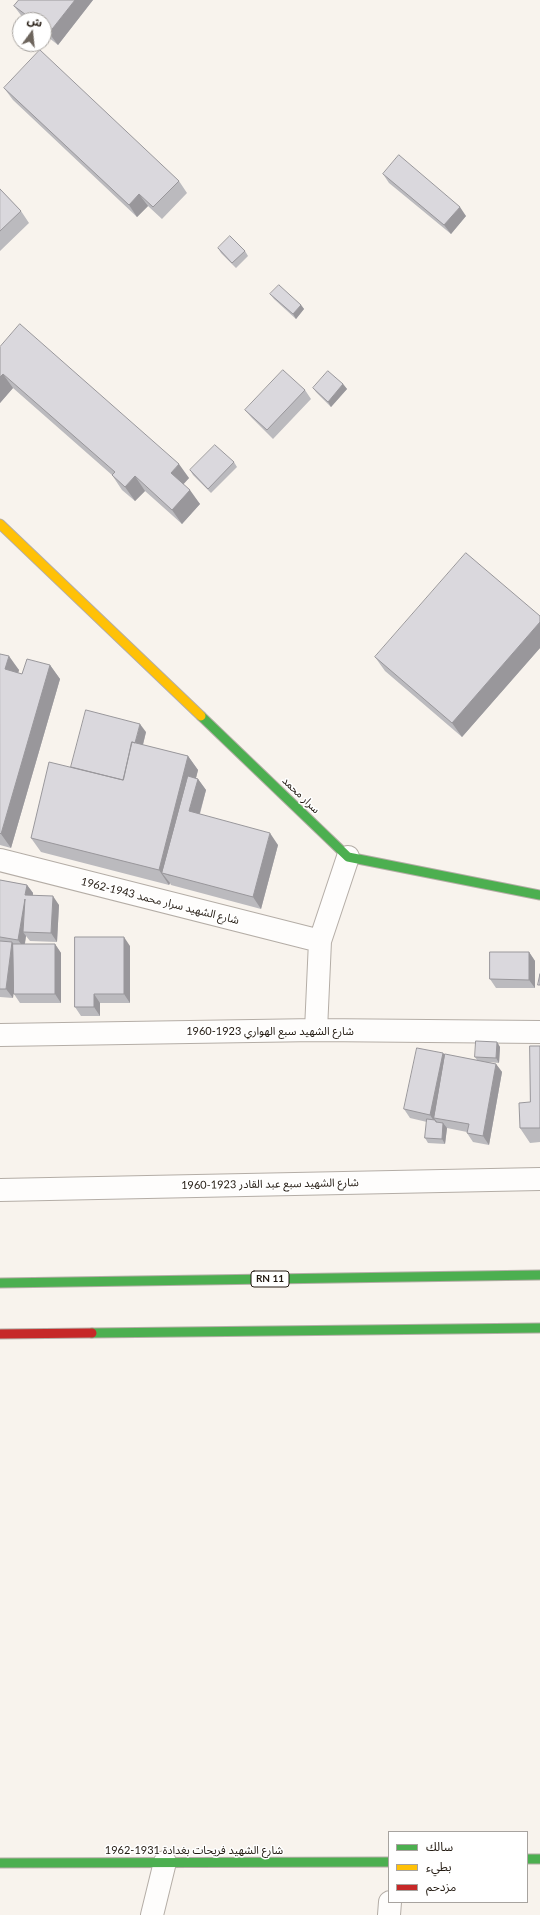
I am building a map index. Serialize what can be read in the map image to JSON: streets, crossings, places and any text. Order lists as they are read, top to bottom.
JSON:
{
  "streets": {
    "main road": ["سرار محمد", "RN 11", "شارع الشهيد فريحات بغدادة 1931-1962"],
    "street": ["شارع الشهيد سرار محمد 1943-1962", "شارع الشهيد سبع الهواري 1923-1960", "شارع الشهيد سبع عبد القادر 1923-1960"]
  },
  "legend": ["سالك", "بطيء", "مزدحم"],
  "north": "top"
}
